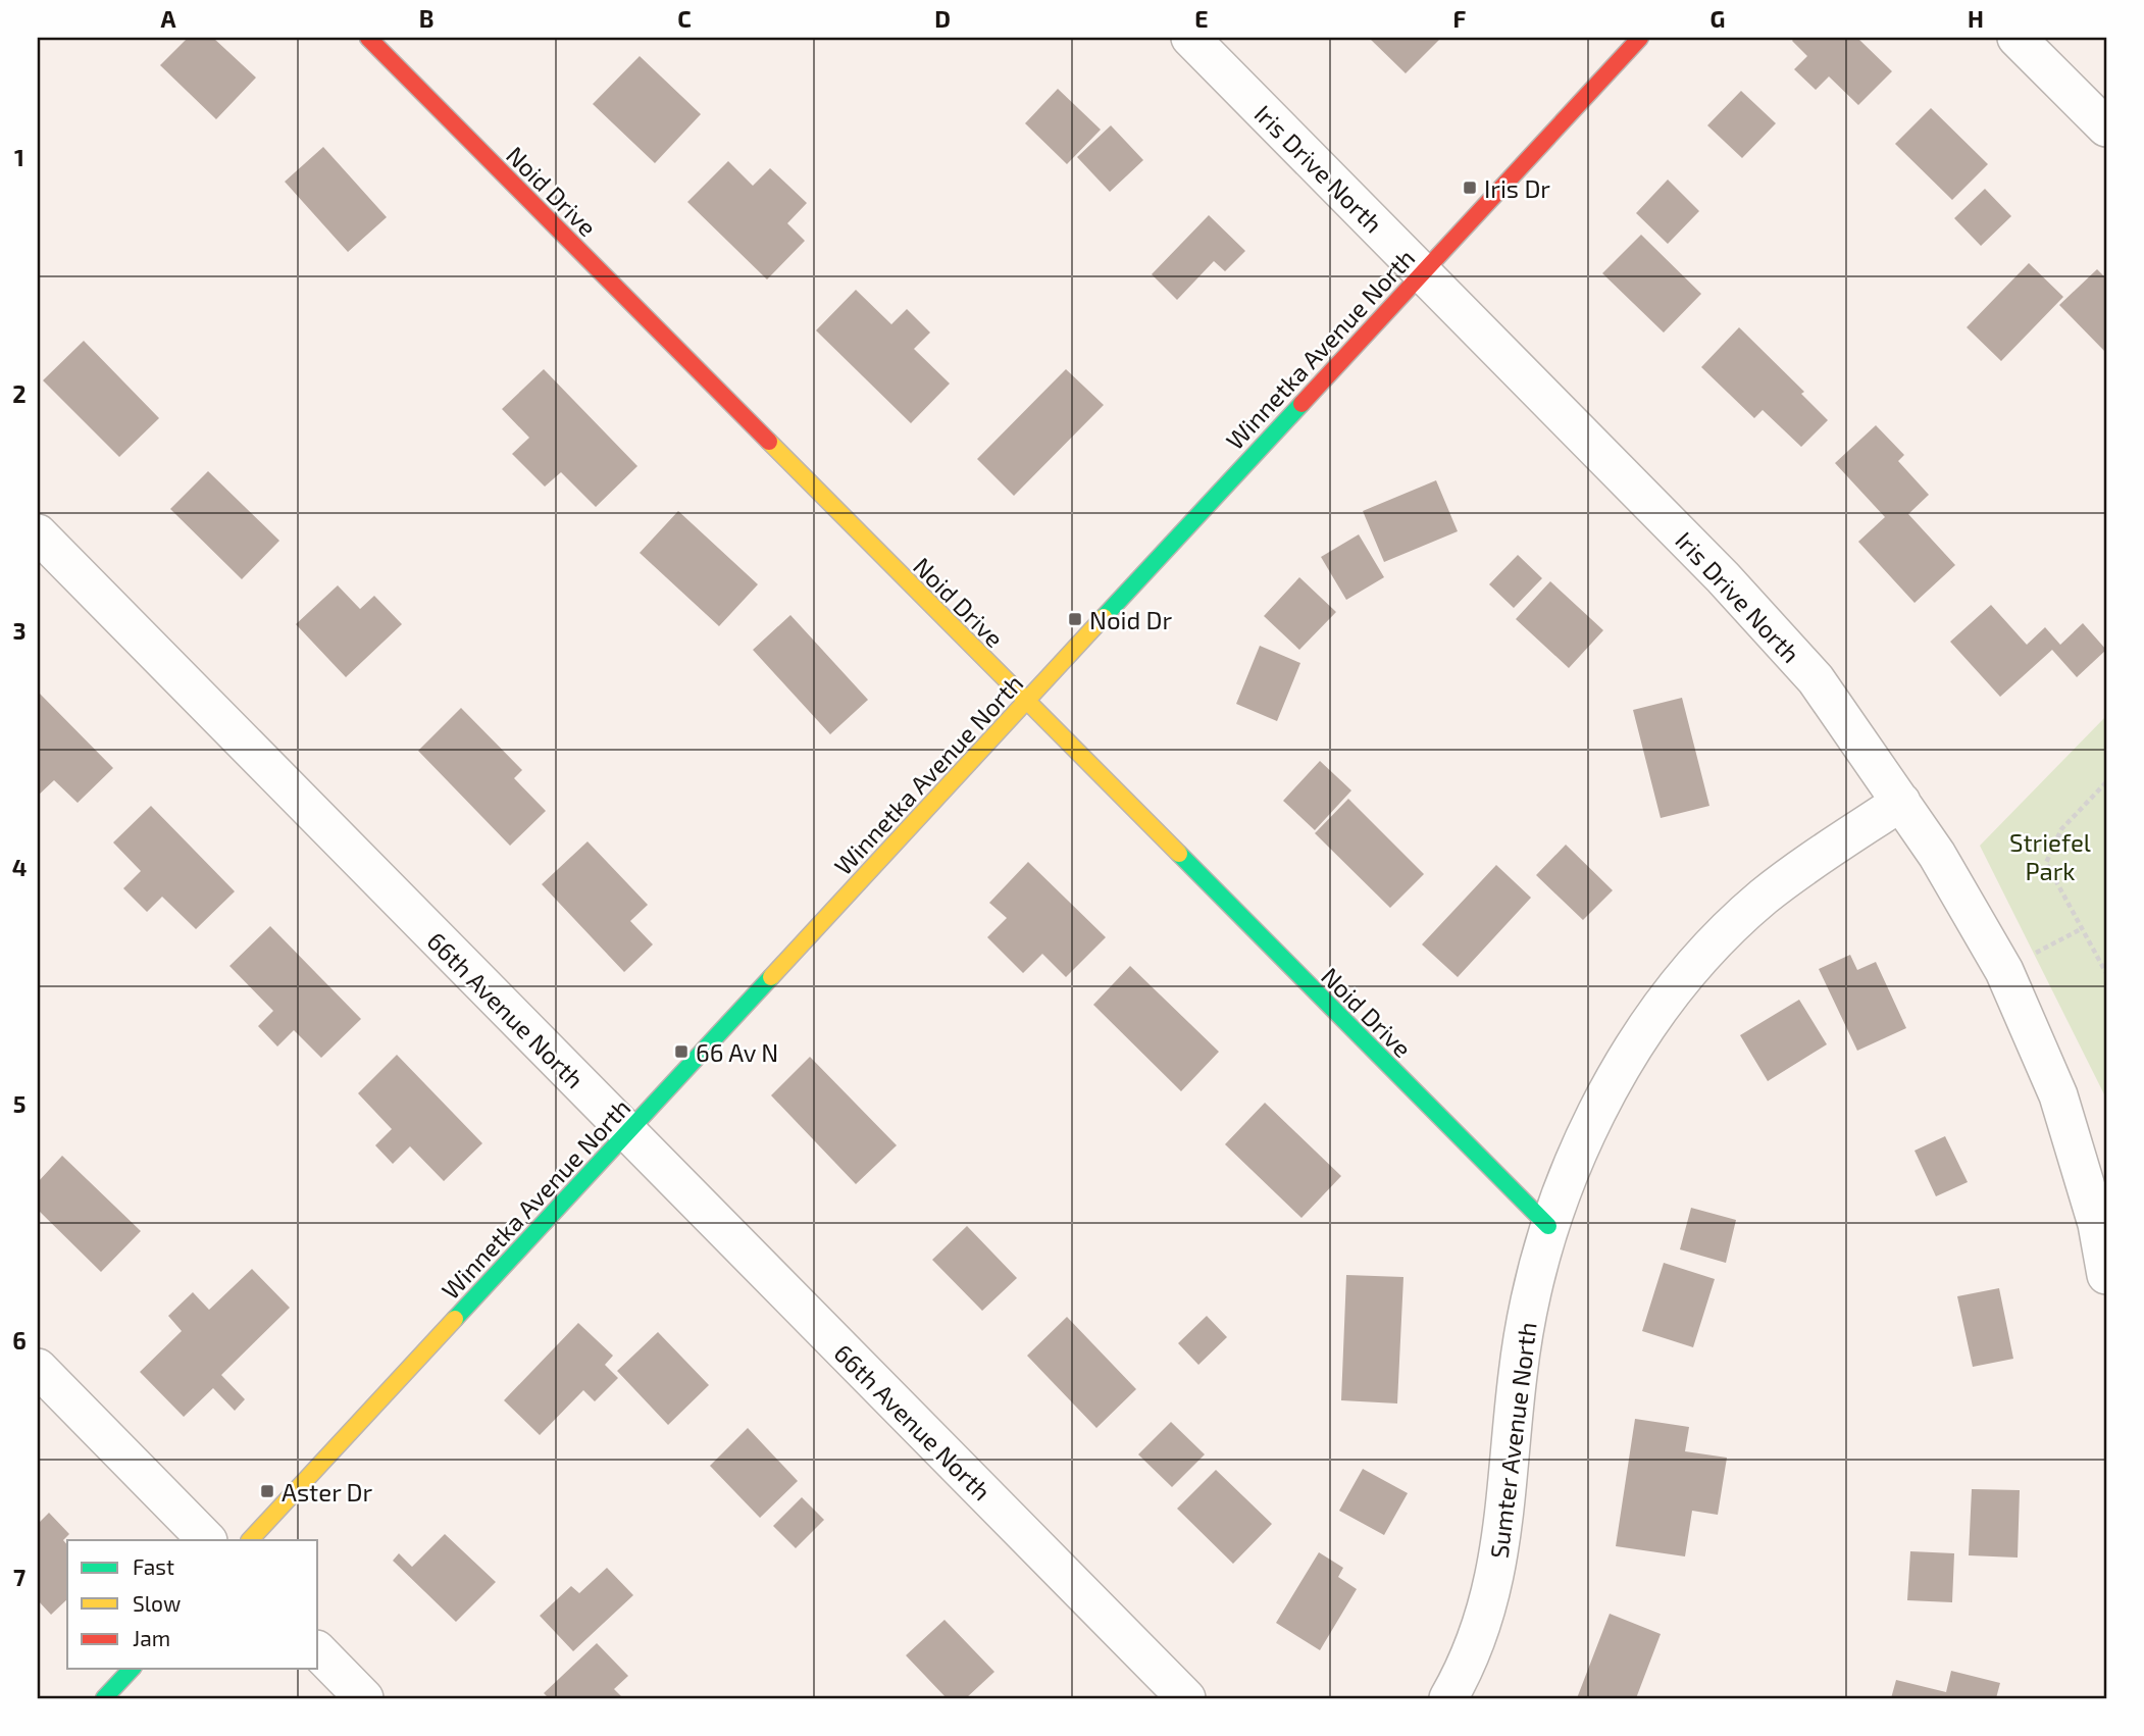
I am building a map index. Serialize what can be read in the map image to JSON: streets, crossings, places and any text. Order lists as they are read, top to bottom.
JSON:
{
  "streets": {
    "street": [
      "Iris Drive North",
      "Noid Drive",
      "Winnetka Avenue North",
      "66th Avenue North",
      "Sumter Avenue North"
    ]
  },
  "crossings": [
    ["Iris Drive North", "Winnetka Avenue North"],
    ["Iris Drive North", "Sumter Avenue North"],
    ["Noid Drive", "Winnetka Avenue North"],
    ["Noid Drive", "Sumter Avenue North"],
    ["Winnetka Avenue North", "66th Avenue North"]
  ],
  "parks": ["Striefel Park"],
  "places": {
    "transit": [
      "Iris Dr",
      "Noid Dr",
      "66 Av N",
      "Aster Dr"
    ]
  },
  "legend": ["Fast", "Slow", "Jam"],
  "grid": {
    "columns": [
      "A",
      "B",
      "C",
      "D",
      "E",
      "F",
      "G",
      "H"
    ],
    "rows": [
      "1",
      "2",
      "3",
      "4",
      "5",
      "6",
      "7"
    ]
  }
}
